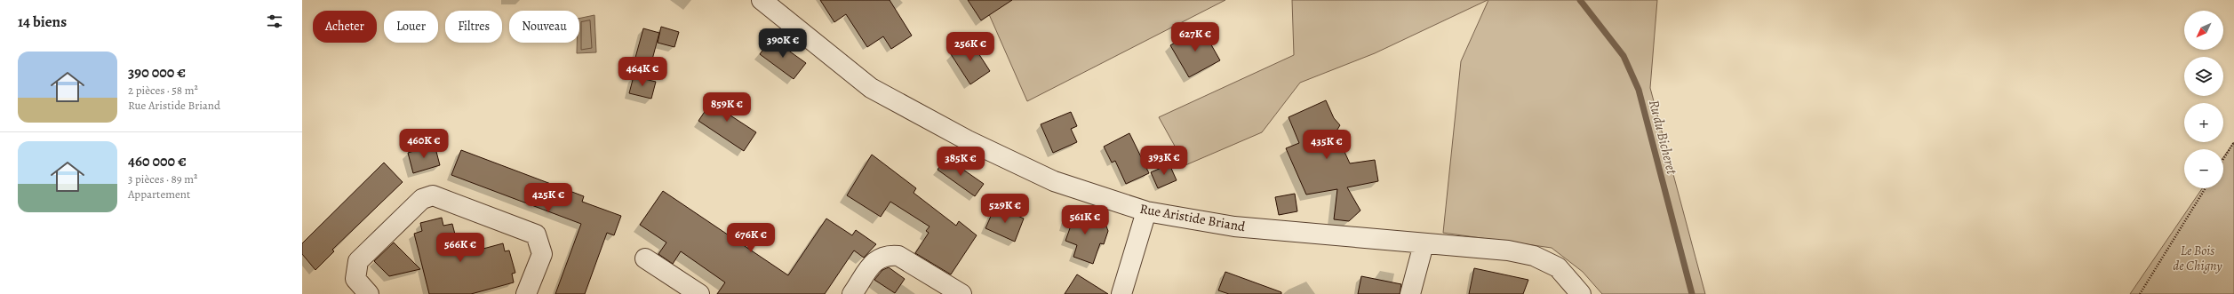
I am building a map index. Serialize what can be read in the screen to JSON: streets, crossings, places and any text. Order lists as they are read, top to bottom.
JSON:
{
  "streets": {
    "street": ["Rue Aristide Briand"]
  },
  "water": ["Ru du Bicheret"],
  "parks": ["Le Bois de Chigny"],
  "north": "bottom left",
  "page": {
    "heading": "14 biens",
    "map_buttons": ["+", "−"],
    "chip": [
      "Acheter",
      "Louer",
      "Filtres",
      "Nouveau"
    ],
    "price": [
      "627K €",
      "390K €",
      "256K €",
      "464K €",
      "859K €",
      "460K €",
      "435K €",
      "393K €",
      "385K €",
      "425K €",
      "529K €",
      "561K €",
      "676K €",
      "566K €"
    ],
    "list": [
      {
        "name": "390 000 €",
        "note": "2 pièces · 58 m² · Rue Aristide Briand"
      },
      {
        "name": "460 000 €",
        "note": "3 pièces · 89 m² · Appartement"
      }
    ]
  }
}
